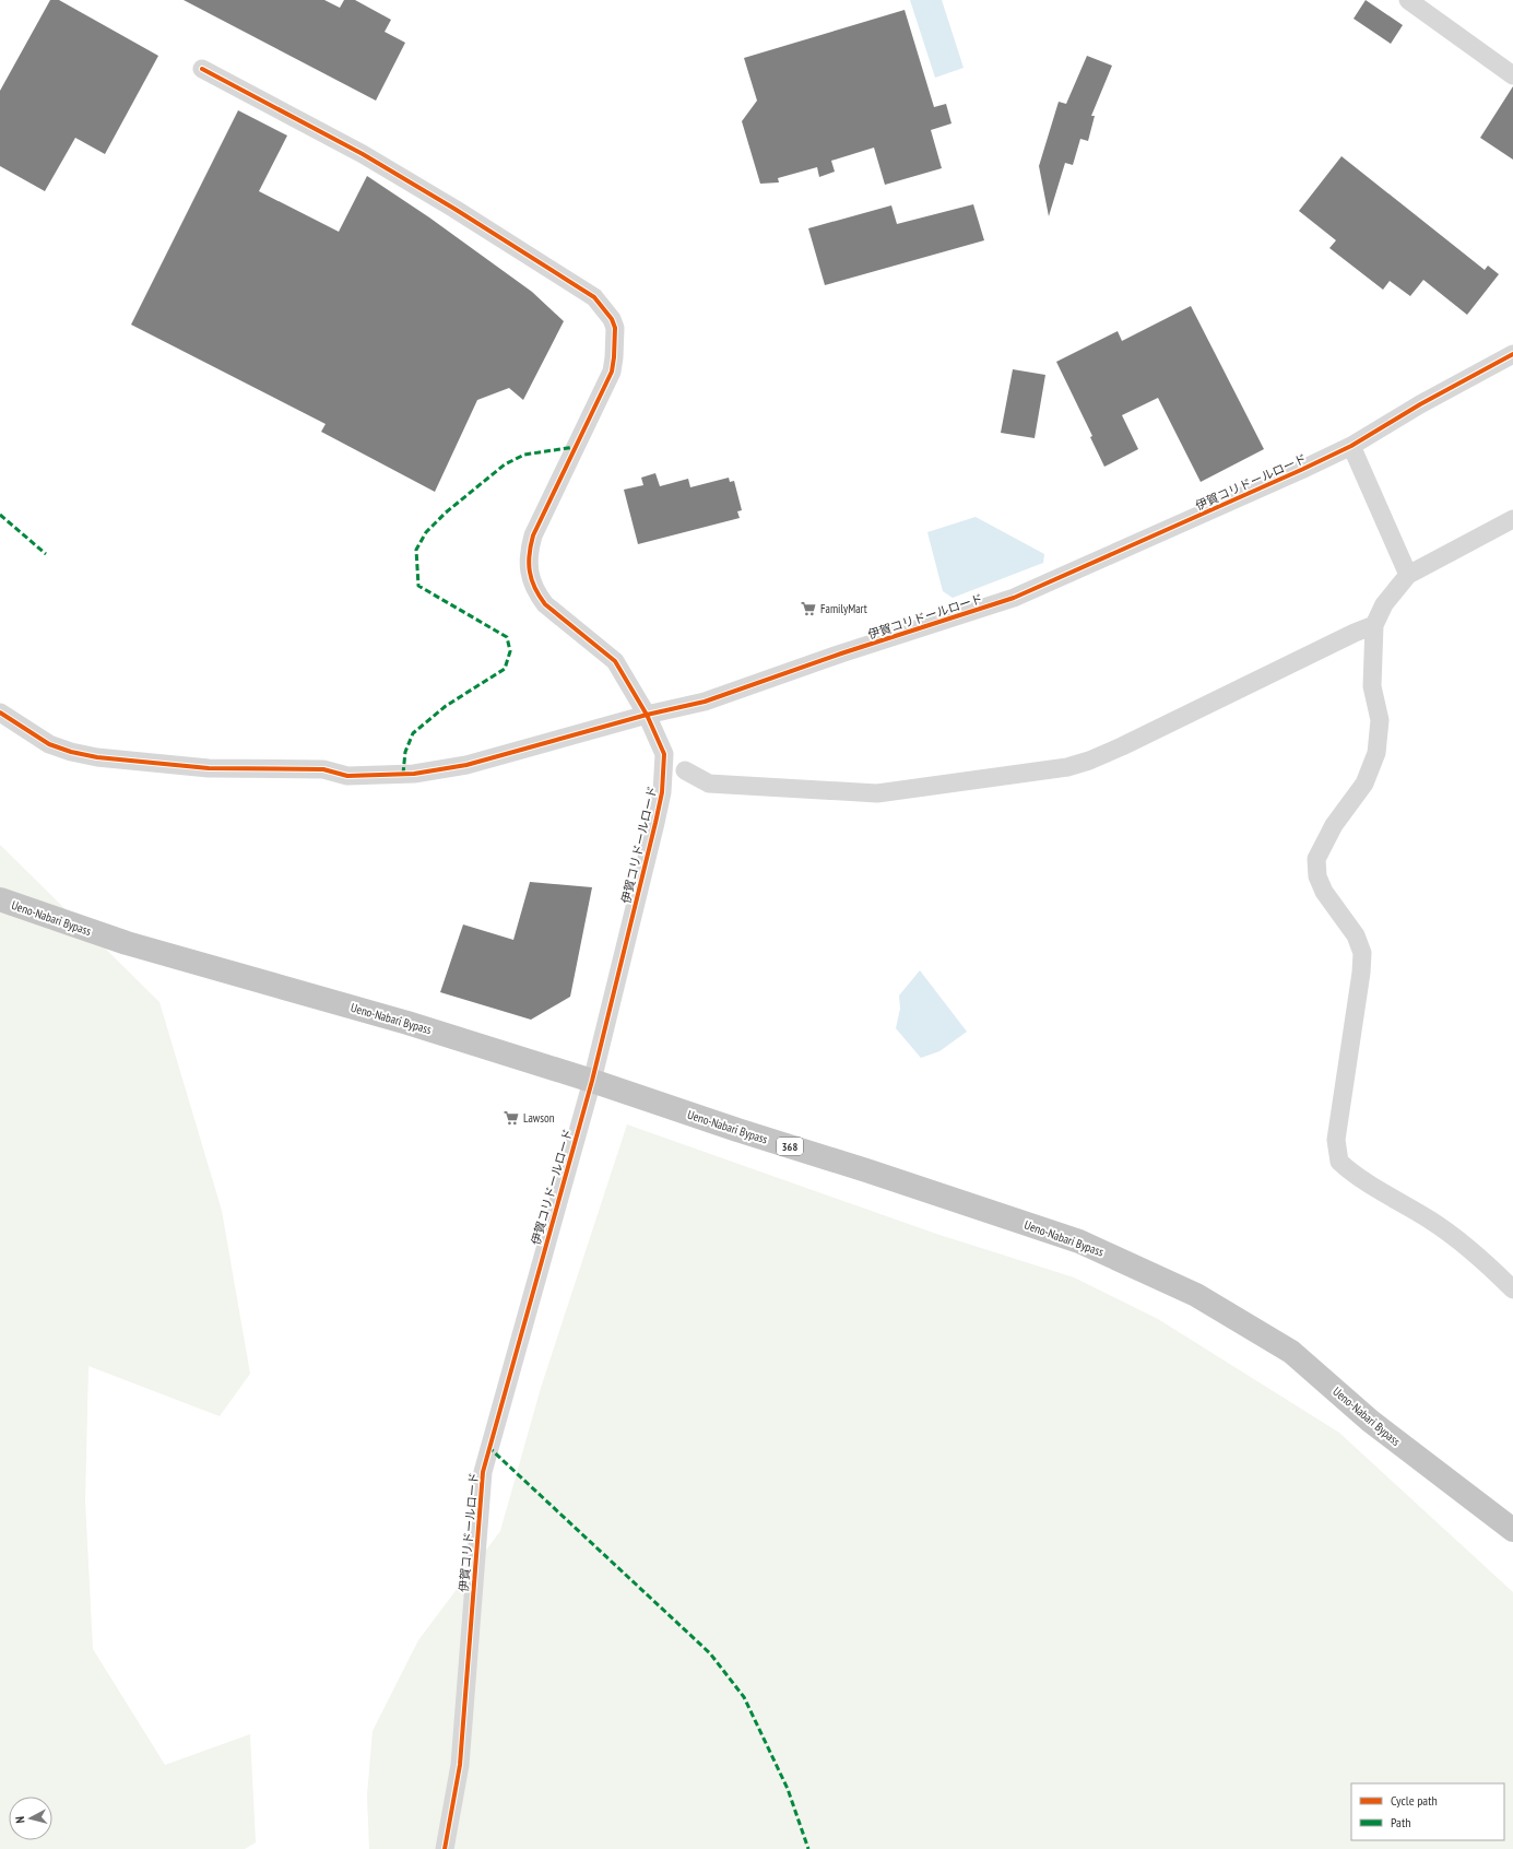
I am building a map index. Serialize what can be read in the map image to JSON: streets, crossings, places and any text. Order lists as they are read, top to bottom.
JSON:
{
  "streets": {
    "highway": ["Ueno-Nabari Bypass", "368"],
    "street": ["伊賀コリドールロード"]
  },
  "crossings": [
    ["伊賀コリドールロード", "Ueno-Nabari Bypass"]
  ],
  "places": {
    "supermarket": ["FamilyMart", "Lawson"]
  },
  "legend": ["Cycle path", "Path"],
  "north": "left"
}
